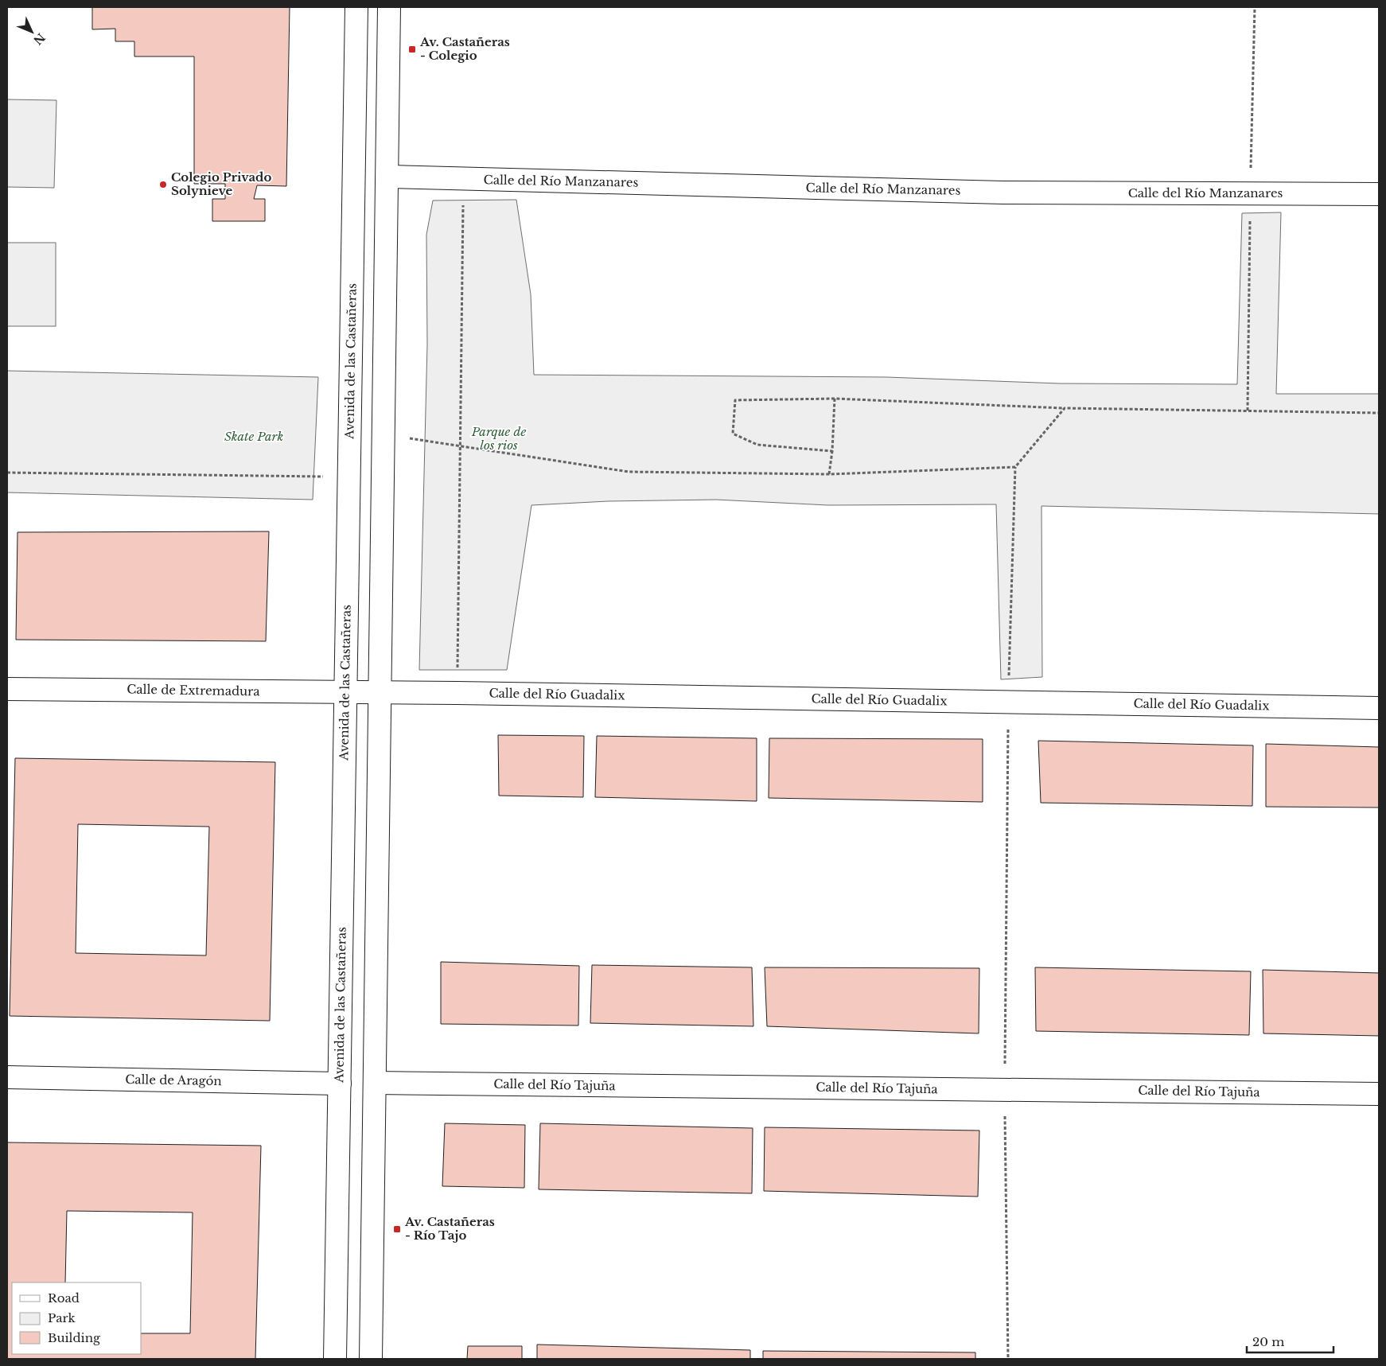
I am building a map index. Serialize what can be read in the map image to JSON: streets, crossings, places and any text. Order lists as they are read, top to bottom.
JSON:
{
  "streets": {
    "street": [
      "Calle del Río Manzanares",
      "Avenida de las Castañeras",
      "Calle de Extremadura",
      "Calle del Río Guadalix",
      "Calle de Aragón",
      "Calle del Río Tajuña"
    ]
  },
  "crossings": [
    ["Avenida de las Castañeras", "Calle de Extremadura"],
    ["Avenida de las Castañeras", "Calle de Aragón"],
    ["Calle de Extremadura", "Calle del Río Guadalix"]
  ],
  "parks": ["Parque de los rios", "Skate Park"],
  "places": {
    "transit": ["Av. Castañeras - Colegio", "Av. Castañeras - Río Tajo"],
    "other": ["Colegio Privado Solynieve"]
  },
  "legend": ["Road", "Park", "Building"],
  "scale_bar": "20 m",
  "north": "bottom right"
}
